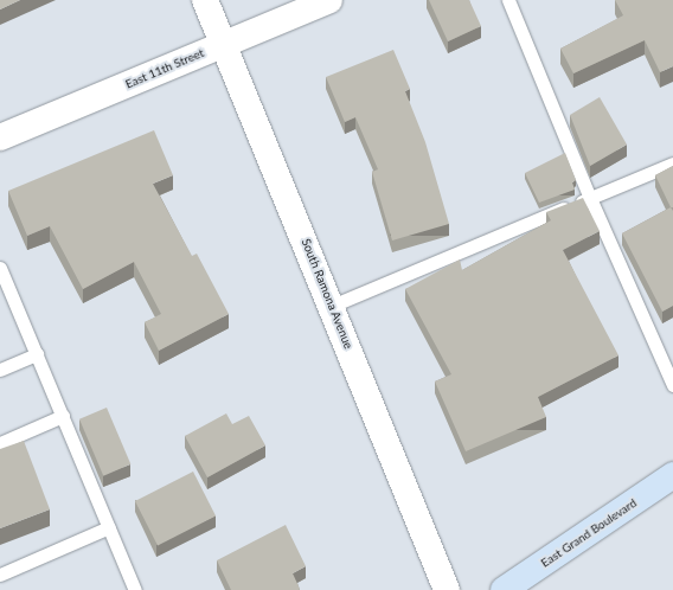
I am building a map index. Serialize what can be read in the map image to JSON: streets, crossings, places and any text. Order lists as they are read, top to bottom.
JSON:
{
  "streets": {
    "main road": ["East Grand Boulevard"],
    "street": ["East 11th Street", "South Ramona Avenue"]
  },
  "crossings": [
    ["East 11th Street", "South Ramona Avenue"]
  ]
}
